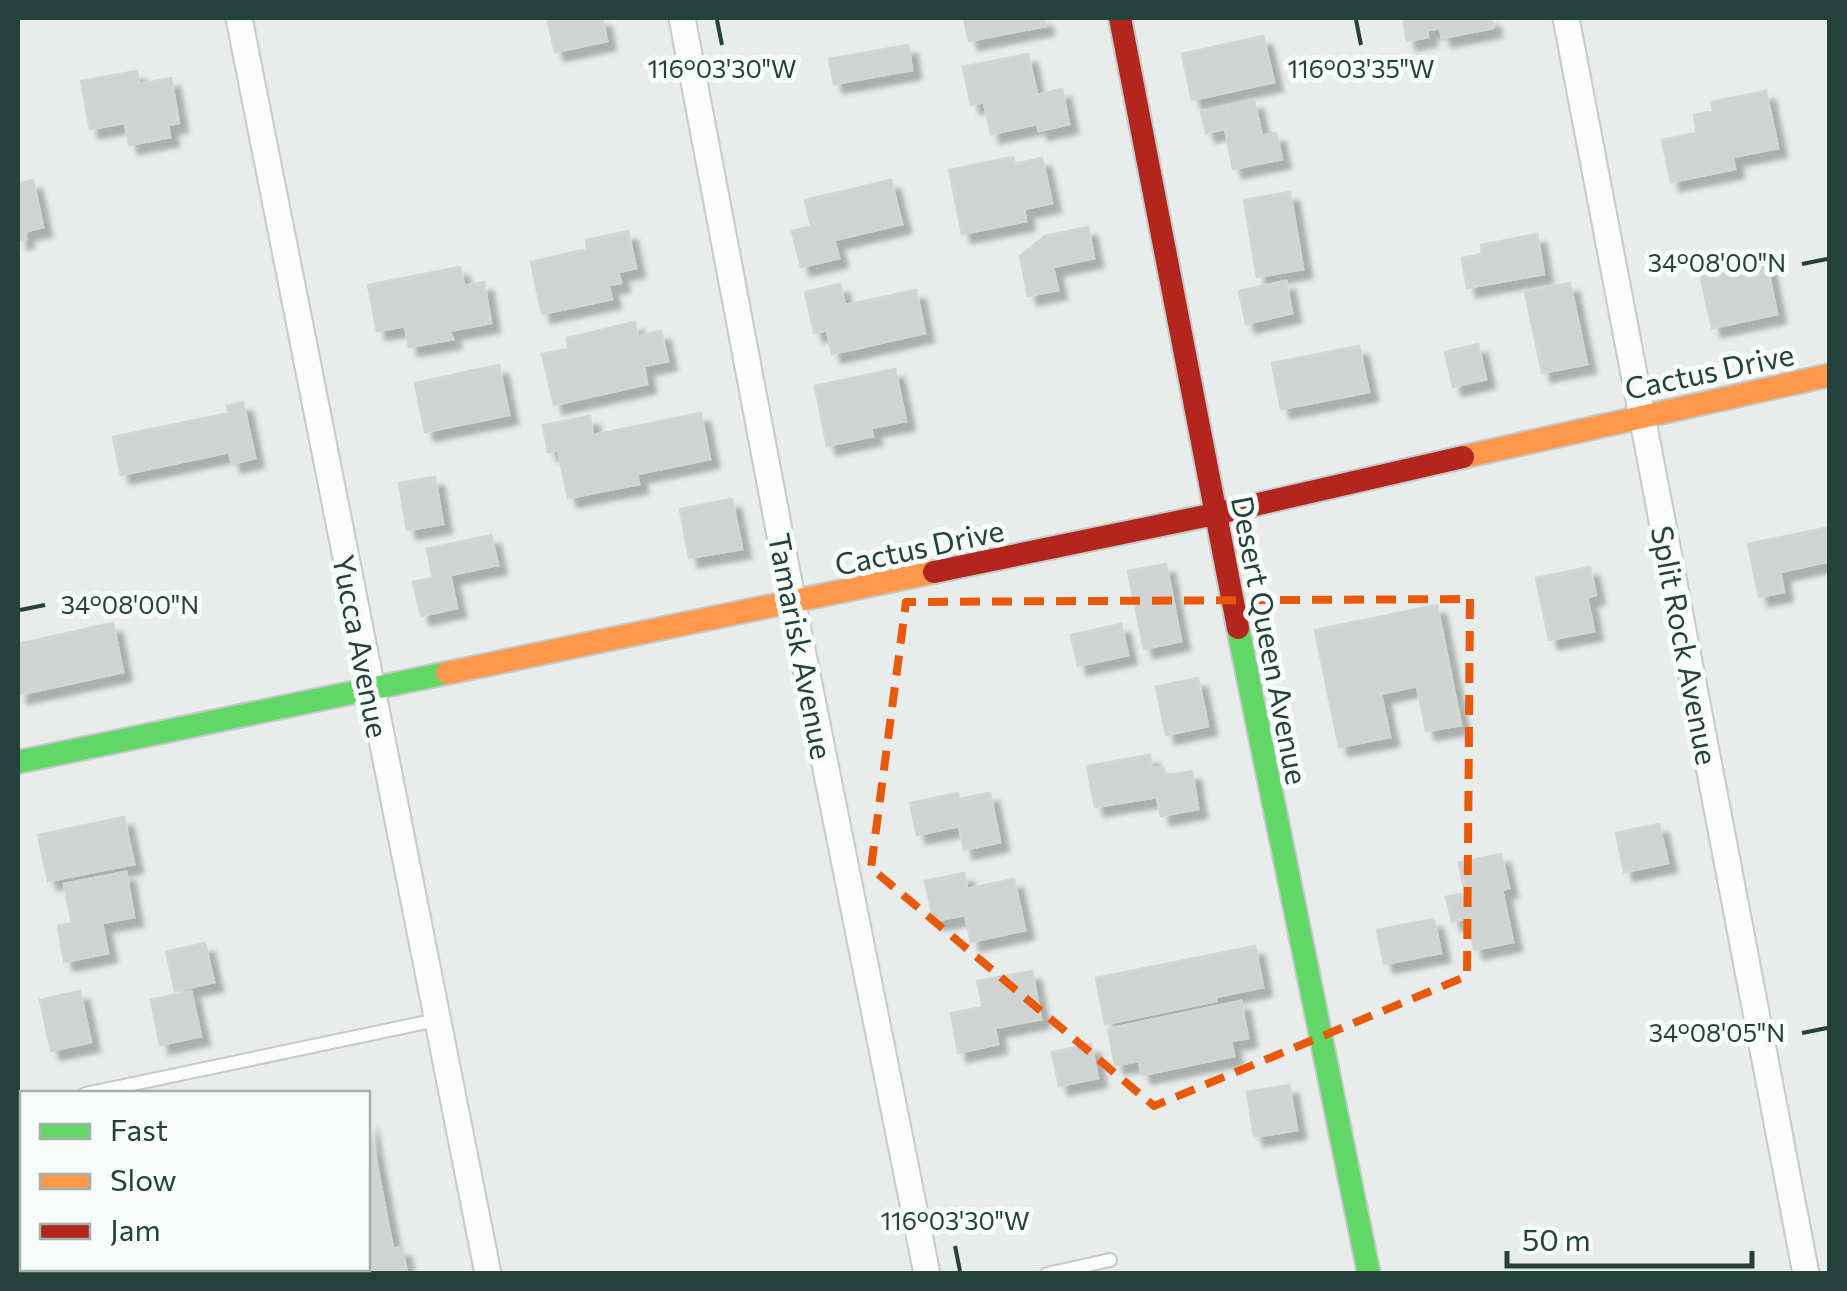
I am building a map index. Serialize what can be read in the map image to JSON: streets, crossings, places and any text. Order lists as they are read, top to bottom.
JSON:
{
  "streets": {
    "street": [
      "Cactus Drive",
      "Desert Queen Avenue",
      "Split Rock Avenue",
      "Yucca Avenue",
      "Tamarisk Avenue"
    ]
  },
  "crossings": [
    ["Cactus Drive", "Desert Queen Avenue"],
    ["Cactus Drive", "Split Rock Avenue"],
    ["Cactus Drive", "Yucca Avenue"],
    ["Cactus Drive", "Tamarisk Avenue"]
  ],
  "legend": ["Fast", "Slow", "Jam"],
  "scale_bar": "50 m",
  "coordinates": [
    "116°03'30\"W",
    "116°03'35\"W",
    "34°08'00\"N",
    "34°08'05\"N"
  ]
}
